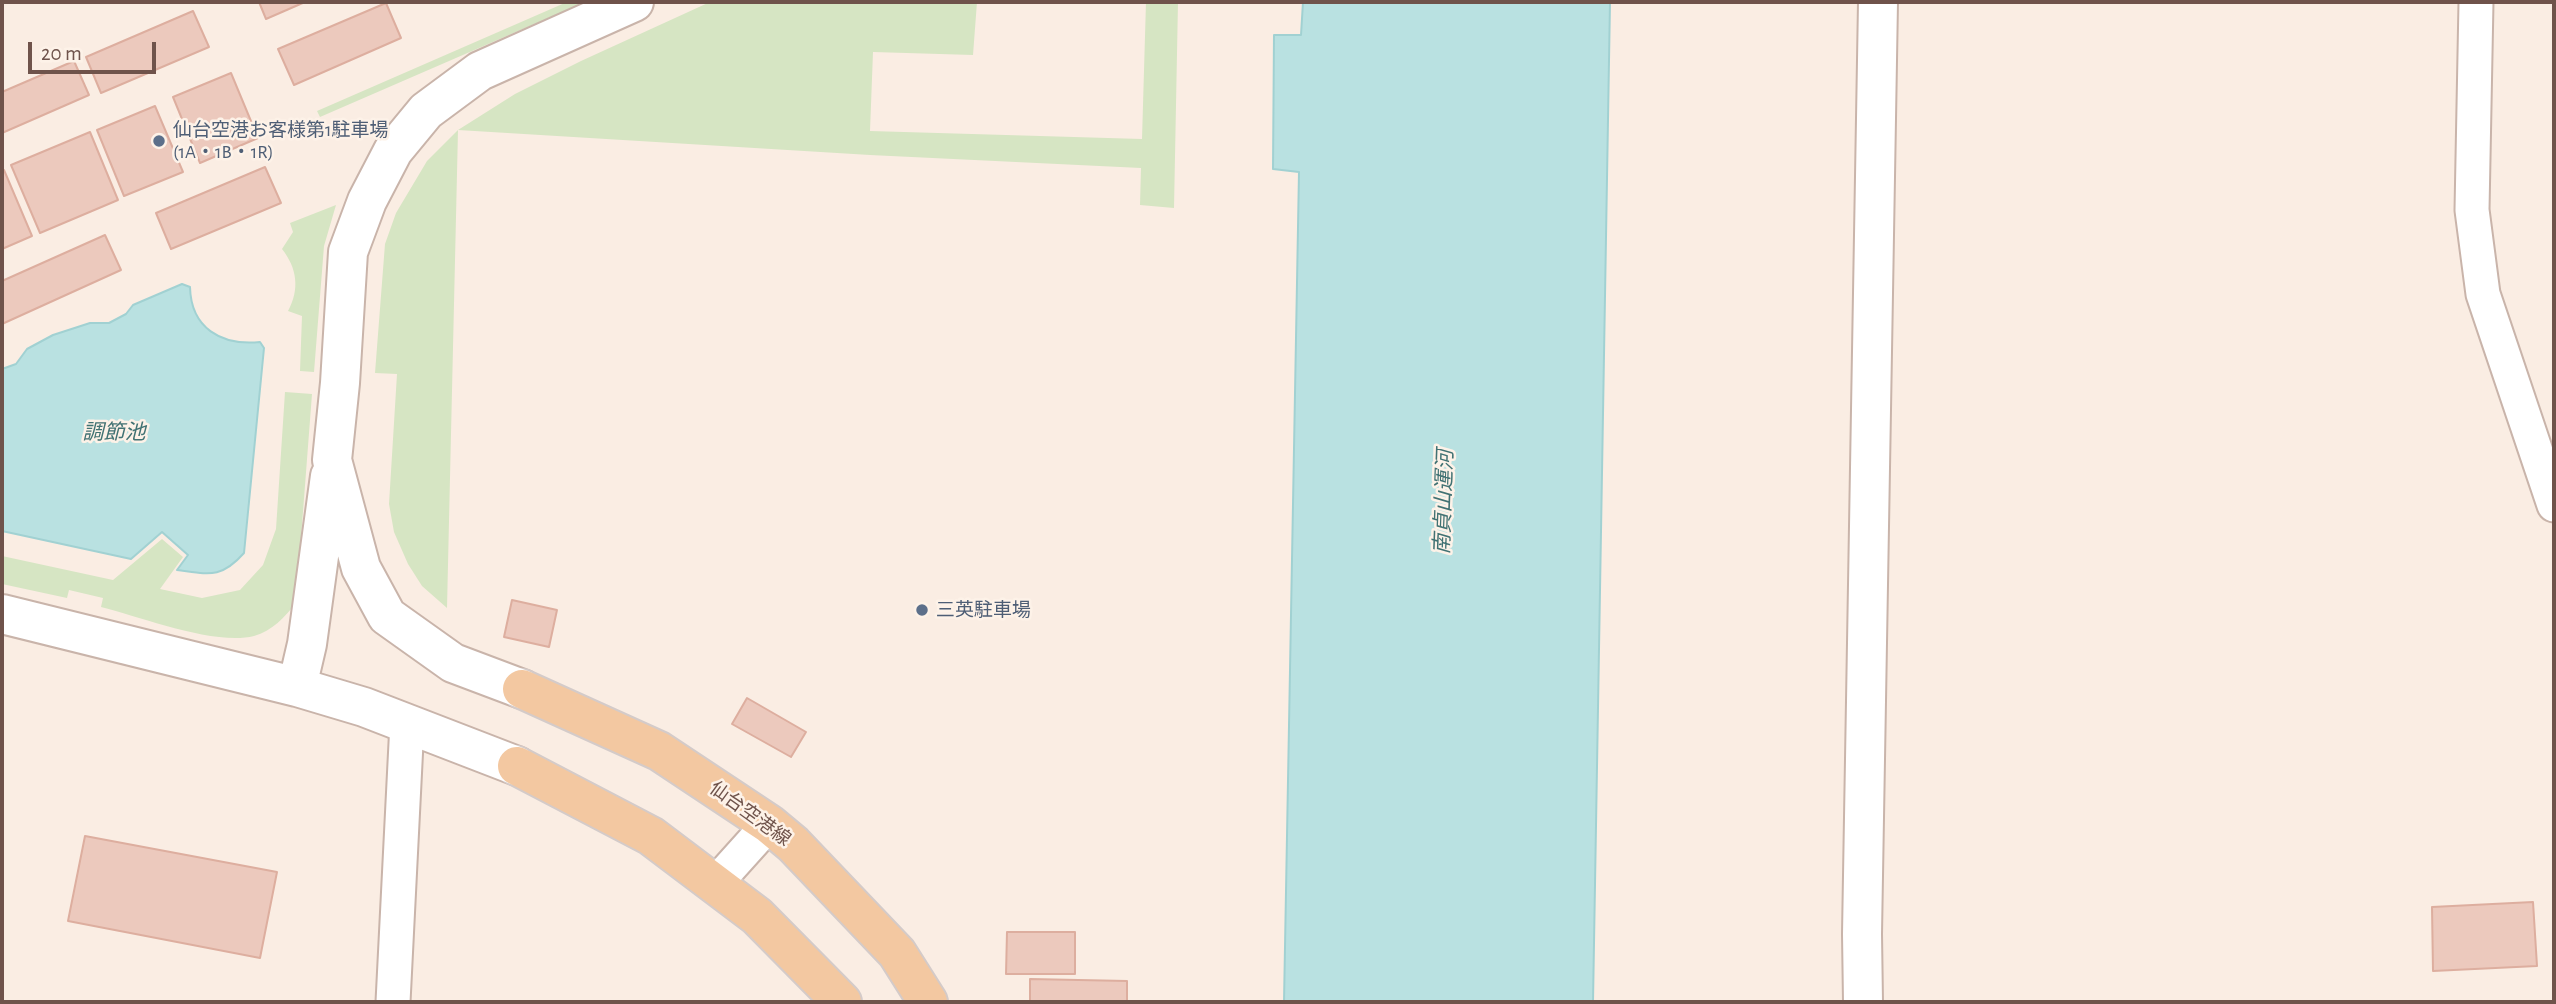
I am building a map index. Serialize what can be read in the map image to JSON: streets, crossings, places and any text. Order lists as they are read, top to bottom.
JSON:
{
  "streets": {
    "main road": ["仙台空港線"]
  },
  "water": ["調節池", "南貞山運河"],
  "places": ["仙台空港お客様第1駐車場 (1A・1B・1R)", "三英駐車場"],
  "scale_bar": "20 m"
}
